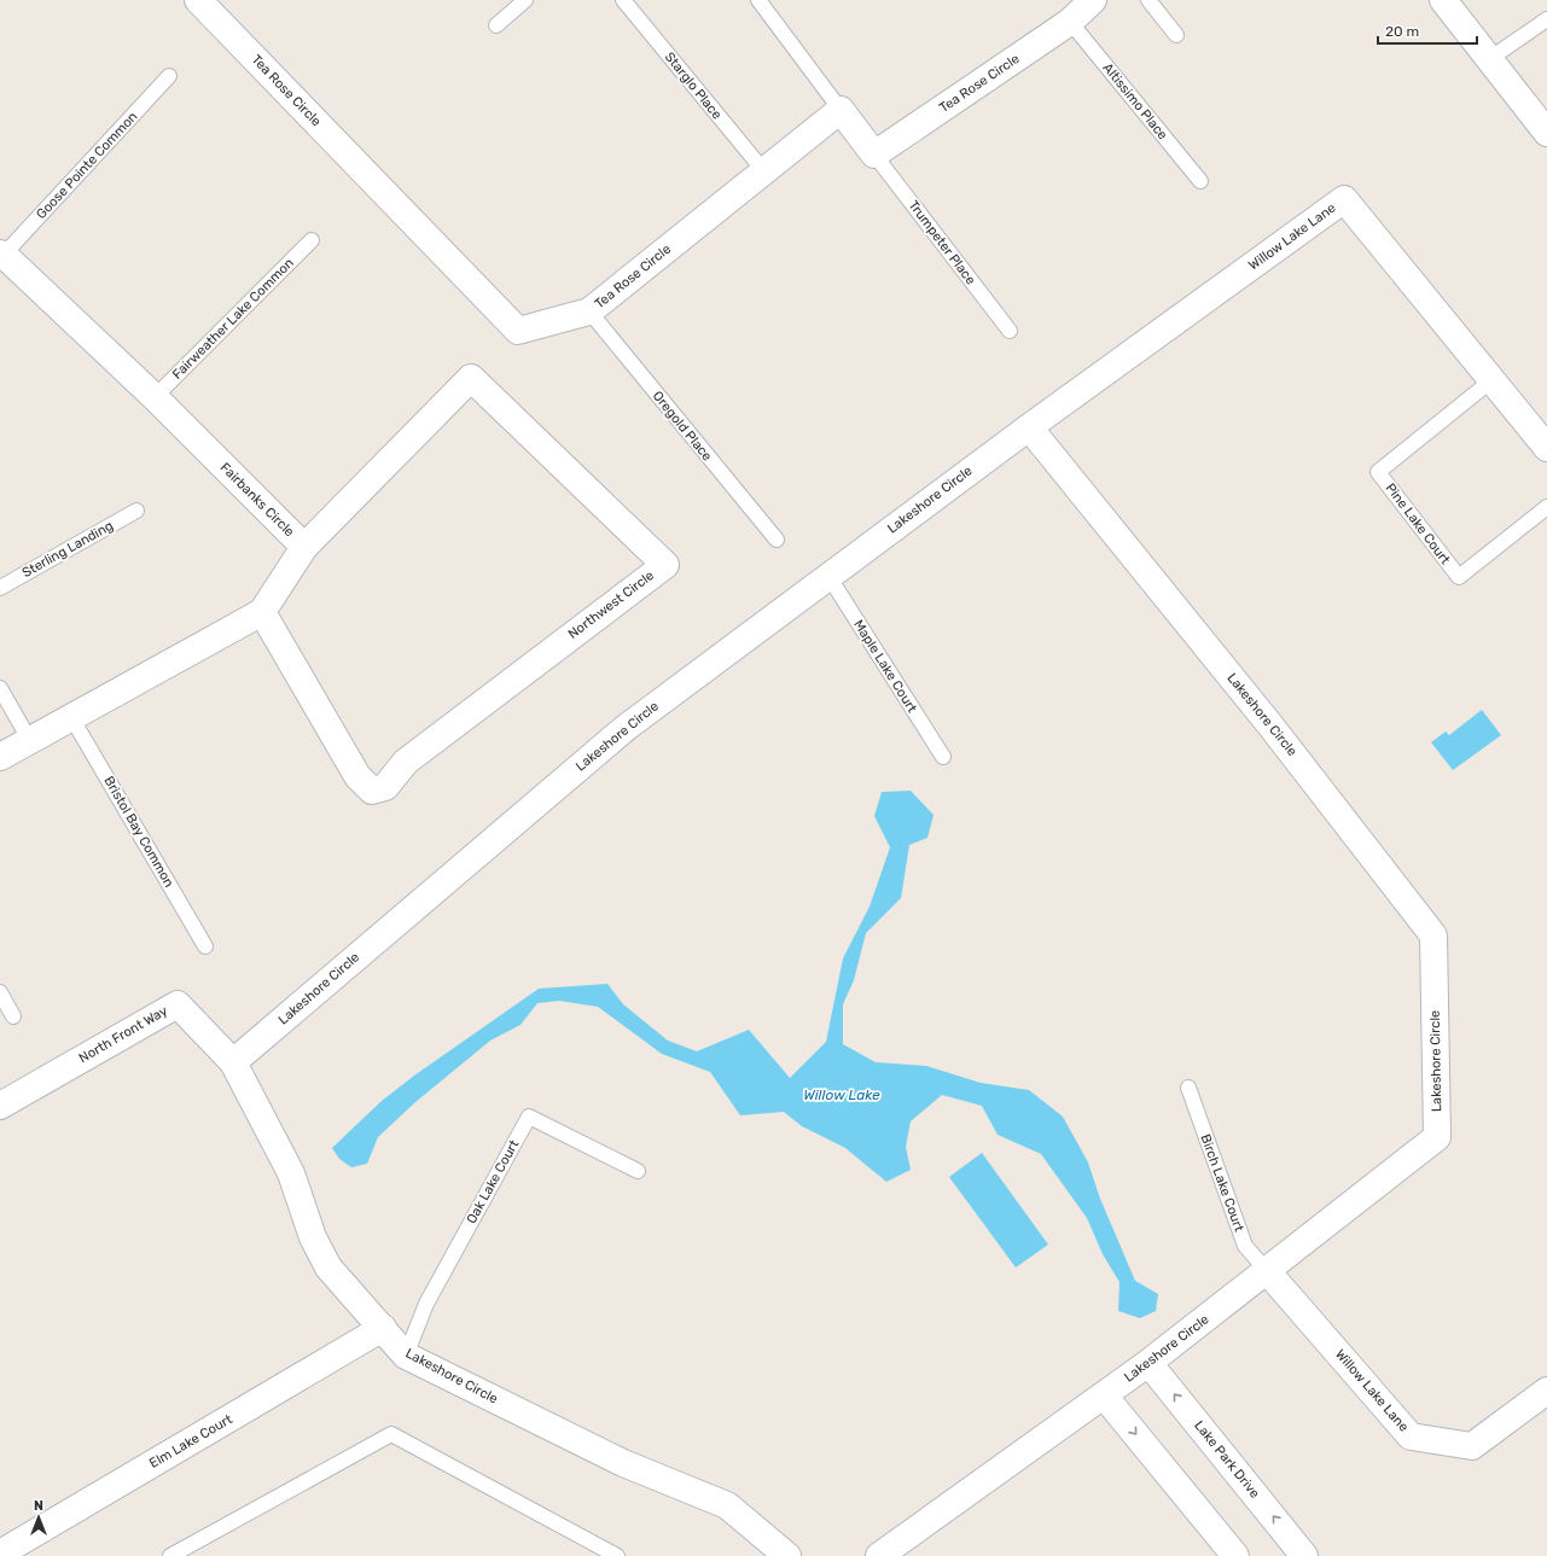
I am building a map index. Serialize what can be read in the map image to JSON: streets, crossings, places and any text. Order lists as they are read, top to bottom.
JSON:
{
  "streets": {
    "street": [
      "Tea Rose Circle",
      "Willow Lake Lane",
      "Fairbanks Circle",
      "Lakeshore Circle",
      "Northwest Circle",
      "North Front Way",
      "Elm Lake Court",
      "Lake Park Drive"
    ],
    "lane": [
      "Starglo Place",
      "Altissimo Place",
      "Goose Pointe Common",
      "Trumpeter Place",
      "Fairweather Lake Common",
      "Oregold Place",
      "Pine Lake Court",
      "Sterling Landing",
      "Maple Lake Court",
      "Bristol Bay Common",
      "Oak Lake Court",
      "Birch Lake Court"
    ]
  },
  "crossings": [
    ["Tea Rose Circle", "Starglo Place"],
    ["Tea Rose Circle", "Altissimo Place"],
    ["Tea Rose Circle", "Trumpeter Place"],
    ["Tea Rose Circle", "Oregold Place"],
    ["Goose Pointe Common", "Fairbanks Circle"],
    ["Willow Lake Lane", "Lakeshore Circle"],
    ["Willow Lake Lane", "Pine Lake Court"],
    ["Willow Lake Lane", "Birch Lake Court"],
    ["Fairweather Lake Common", "Fairbanks Circle"],
    ["Fairbanks Circle", "Northwest Circle"],
    ["Fairbanks Circle", "Bristol Bay Common"],
    ["Lakeshore Circle", "Maple Lake Court"],
    ["Lakeshore Circle", "North Front Way"],
    ["Lakeshore Circle", "Oak Lake Court"],
    ["Lakeshore Circle", "Birch Lake Court"],
    ["Lakeshore Circle", "Elm Lake Court"],
    ["Lakeshore Circle", "Lake Park Drive"]
  ],
  "water": ["Willow Lake"],
  "scale_bar": "20 m",
  "north": "top"
}
